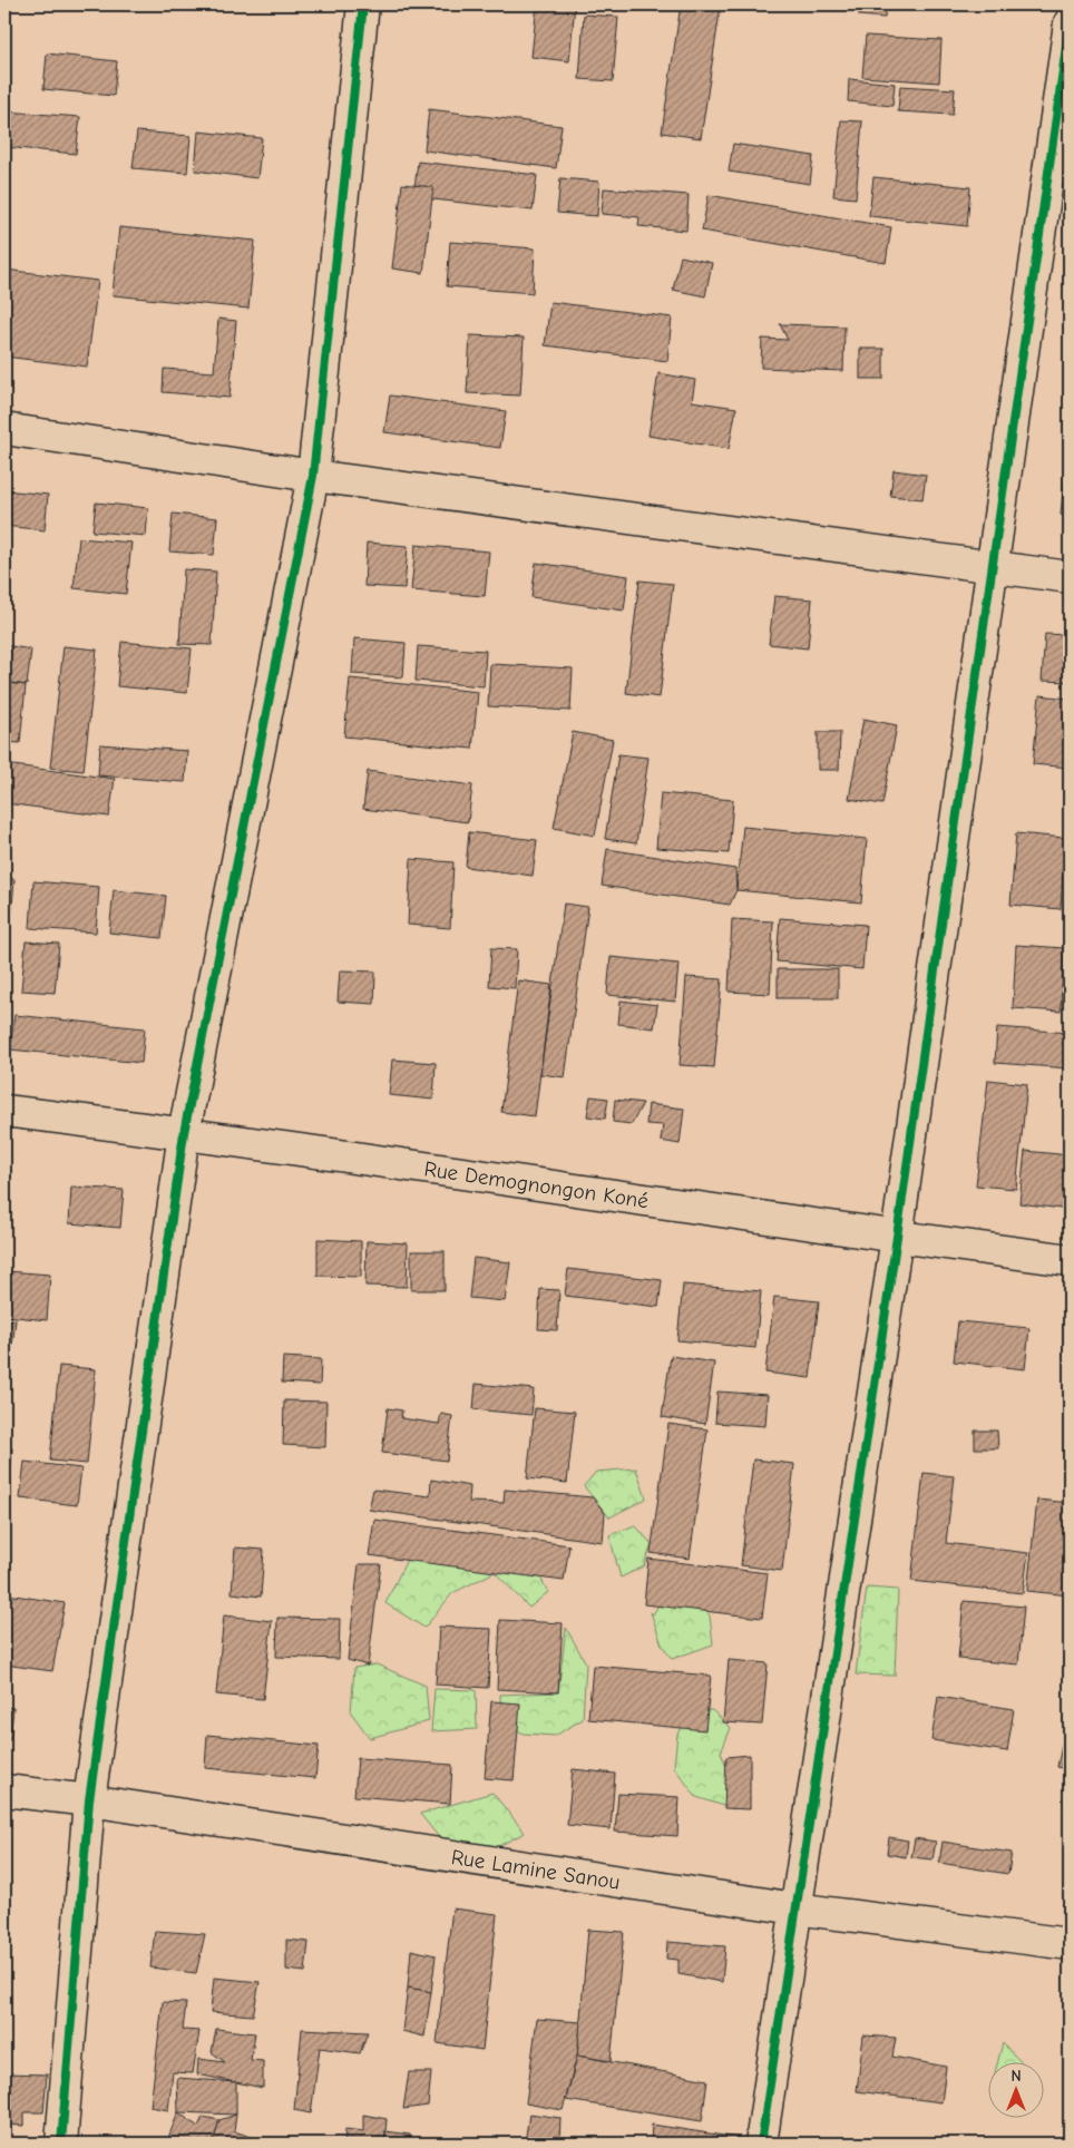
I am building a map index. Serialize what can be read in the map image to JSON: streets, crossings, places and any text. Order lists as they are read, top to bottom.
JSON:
{
  "streets": {
    "street": ["Rue Demognongon Koné", "Rue Lamine Sanou"]
  },
  "north": "top"
}
